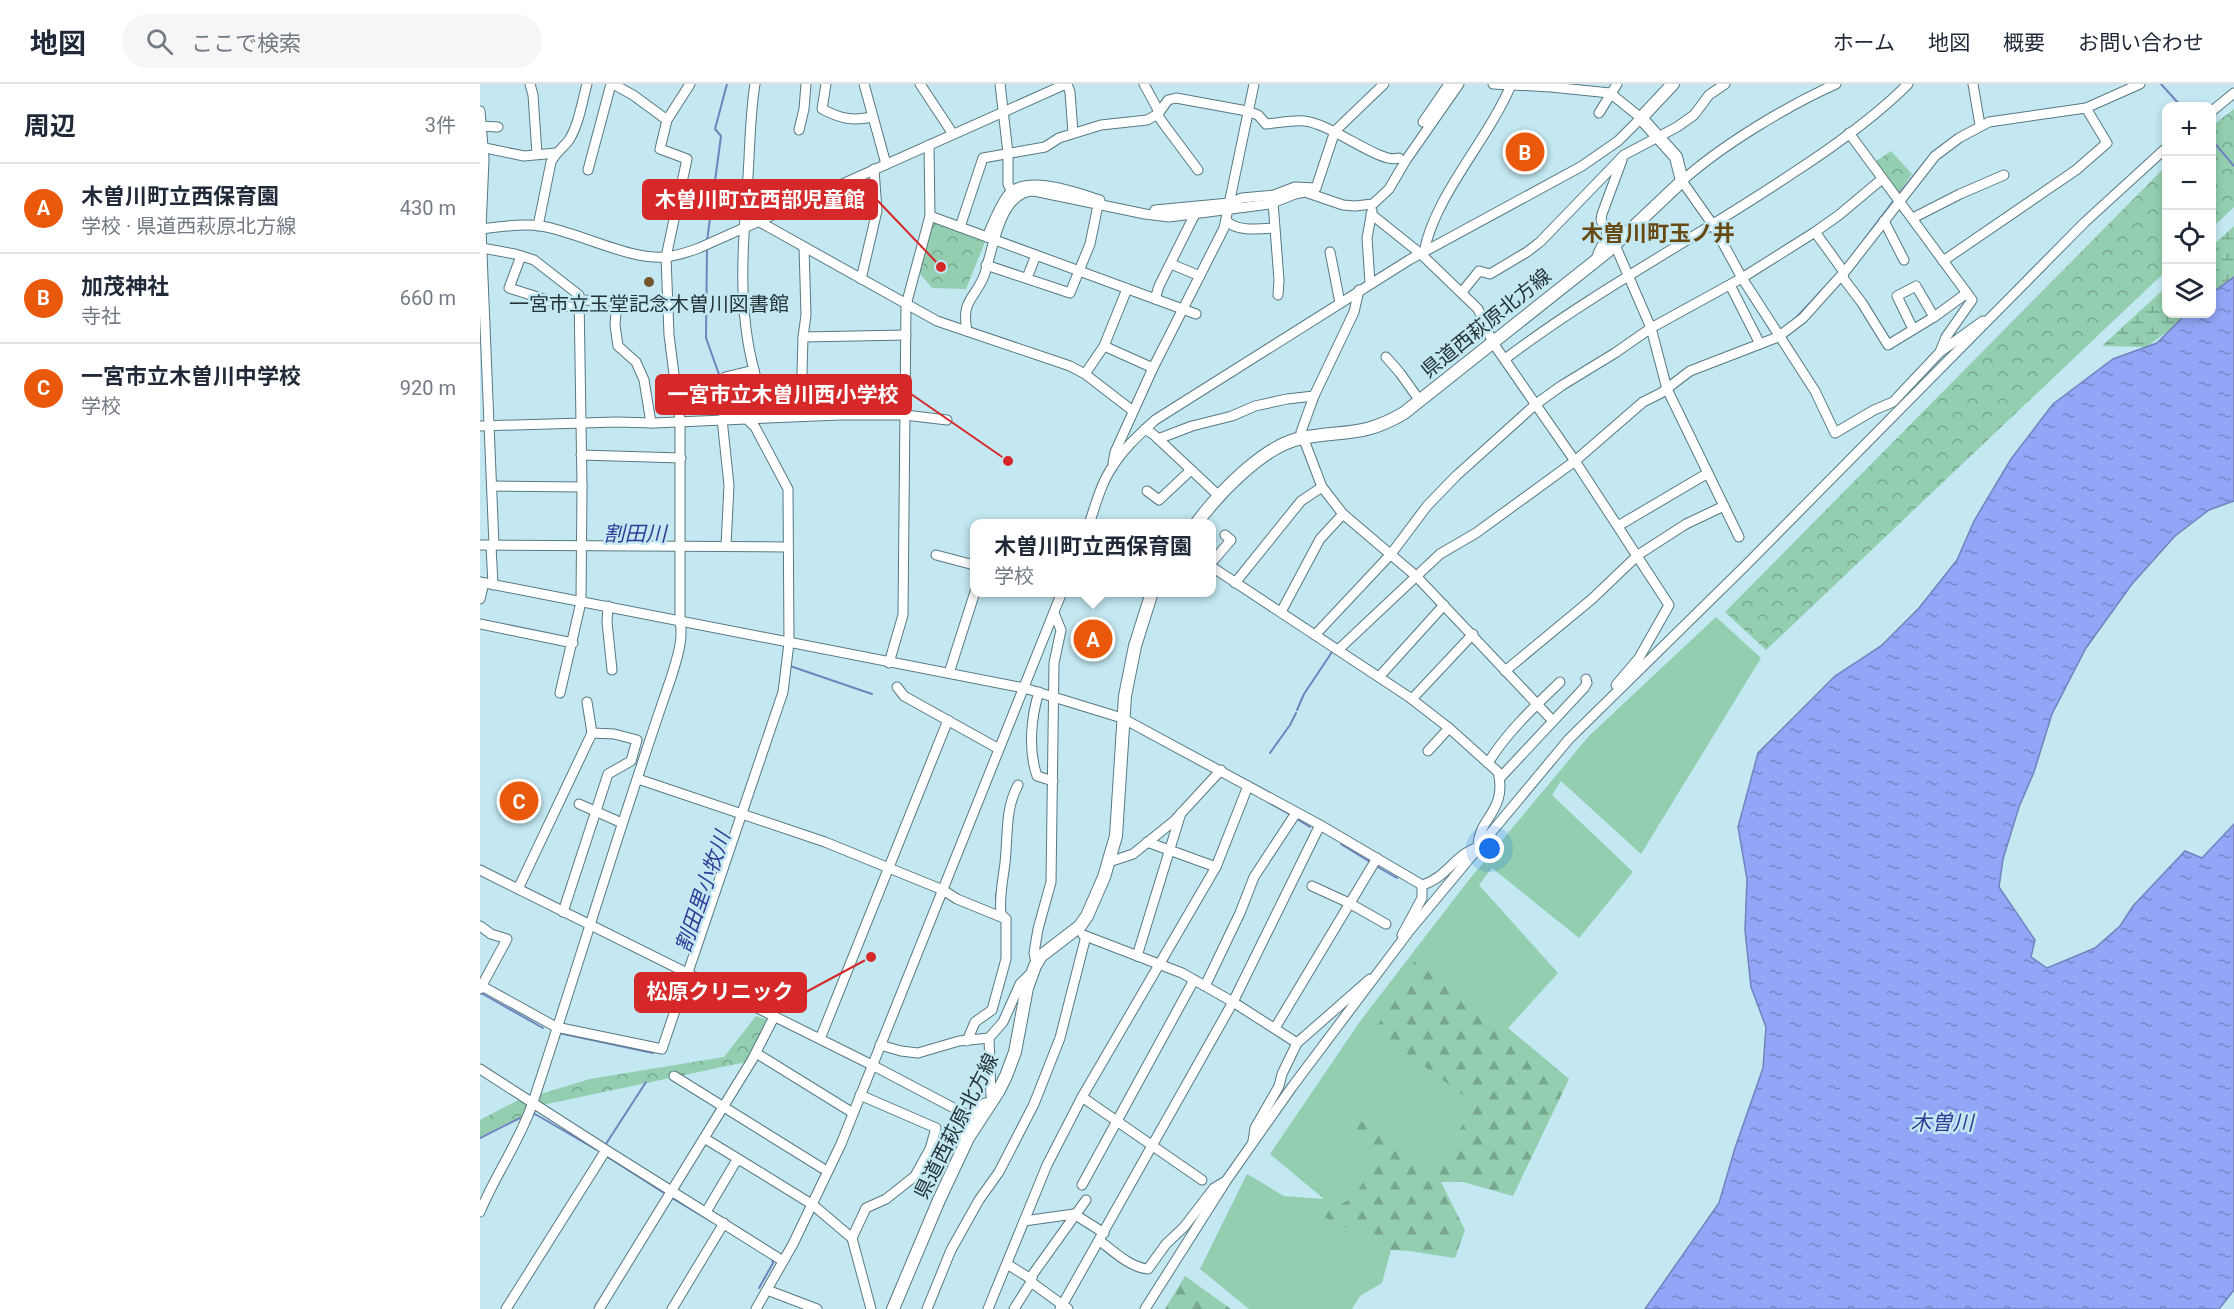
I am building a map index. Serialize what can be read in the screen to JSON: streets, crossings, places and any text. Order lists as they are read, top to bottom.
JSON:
{
  "streets": {
    "main road": ["県道西萩原北方線"]
  },
  "districts": ["木曽川町玉ノ井"],
  "water": ["割田川", "割田里小牧川", "木曽川"],
  "places": [
    "木曽川町立西部児童館",
    "一宮市立玉堂記念木曽川図書館",
    "一宮市立木曽川西小学校",
    "松原クリニック"
  ],
  "page": {
    "header": "地図",
    "search": "ここで検索",
    "nav": [
      "ホーム",
      "地図",
      "概要",
      "お問い合わせ"
    ],
    "heading": ["周辺", "3件"],
    "map_buttons": ["+", "−"],
    "pins": ["B", "A", "C"],
    "list": [
      {
        "mark": "A",
        "name": "木曽川町立西保育園",
        "note": "学校 · 県道西萩原北方線",
        "value": "430 m"
      },
      {
        "mark": "B",
        "name": "加茂神社",
        "note": "寺社",
        "value": "660 m"
      },
      {
        "mark": "C",
        "name": "一宮市立木曽川中学校",
        "note": "学校",
        "value": "920 m"
      }
    ],
    "popup": ["木曽川町立西保育園", "学校"]
  }
}
